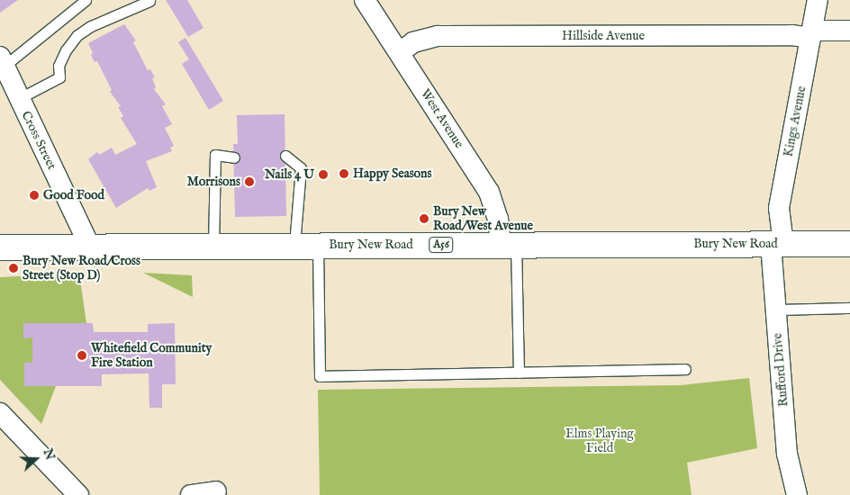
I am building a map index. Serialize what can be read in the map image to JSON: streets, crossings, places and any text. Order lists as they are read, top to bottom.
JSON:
{
  "streets": {
    "highway": ["Bury New Road", "A56"],
    "street": [
      "Hillside Avenue",
      "West Avenue",
      "Kings Avenue",
      "Cross Street",
      "Rufford Drive"
    ]
  },
  "crossings": [
    ["Hillside Avenue", "West Avenue"],
    ["Hillside Avenue", "Kings Avenue"],
    ["West Avenue", "Bury New Road"],
    ["Kings Avenue", "Bury New Road"],
    ["Kings Avenue", "Rufford Drive"],
    ["Cross Street", "Bury New Road"],
    ["Bury New Road", "Rufford Drive"]
  ],
  "parks": ["Elms Playing Field"],
  "places": [
    "Happy Seasons",
    "Nails 4 U",
    "Morrisons",
    "Good Food",
    "Bury New Road/West Avenue",
    "Bury New Road/Cross Street (Stop D)",
    "Whitefield Community Fire Station"
  ],
  "north": "right"
}
